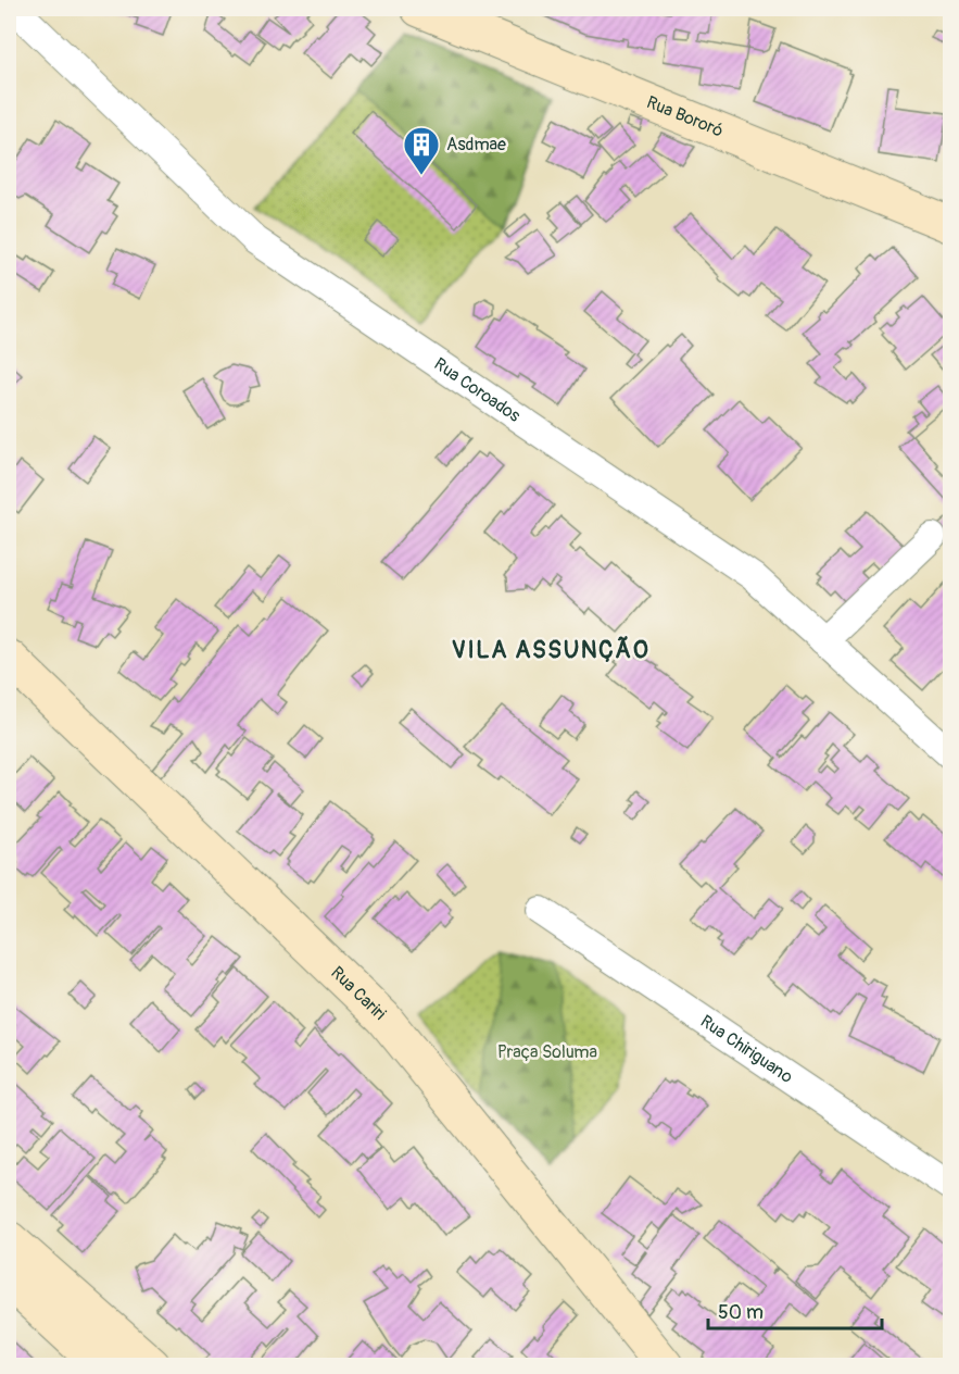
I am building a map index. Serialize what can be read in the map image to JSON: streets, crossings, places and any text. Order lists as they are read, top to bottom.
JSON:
{
  "streets": {
    "street": [
      "Rua Bororó",
      "Rua Coroados",
      "Rua Cariri",
      "Rua Chiriguano"
    ]
  },
  "districts": ["VILA ASSUNÇÃO"],
  "parks": ["Praça Soluma"],
  "places": {
    "building": ["Asdmae"]
  },
  "scale_bar": "50 m"
}
